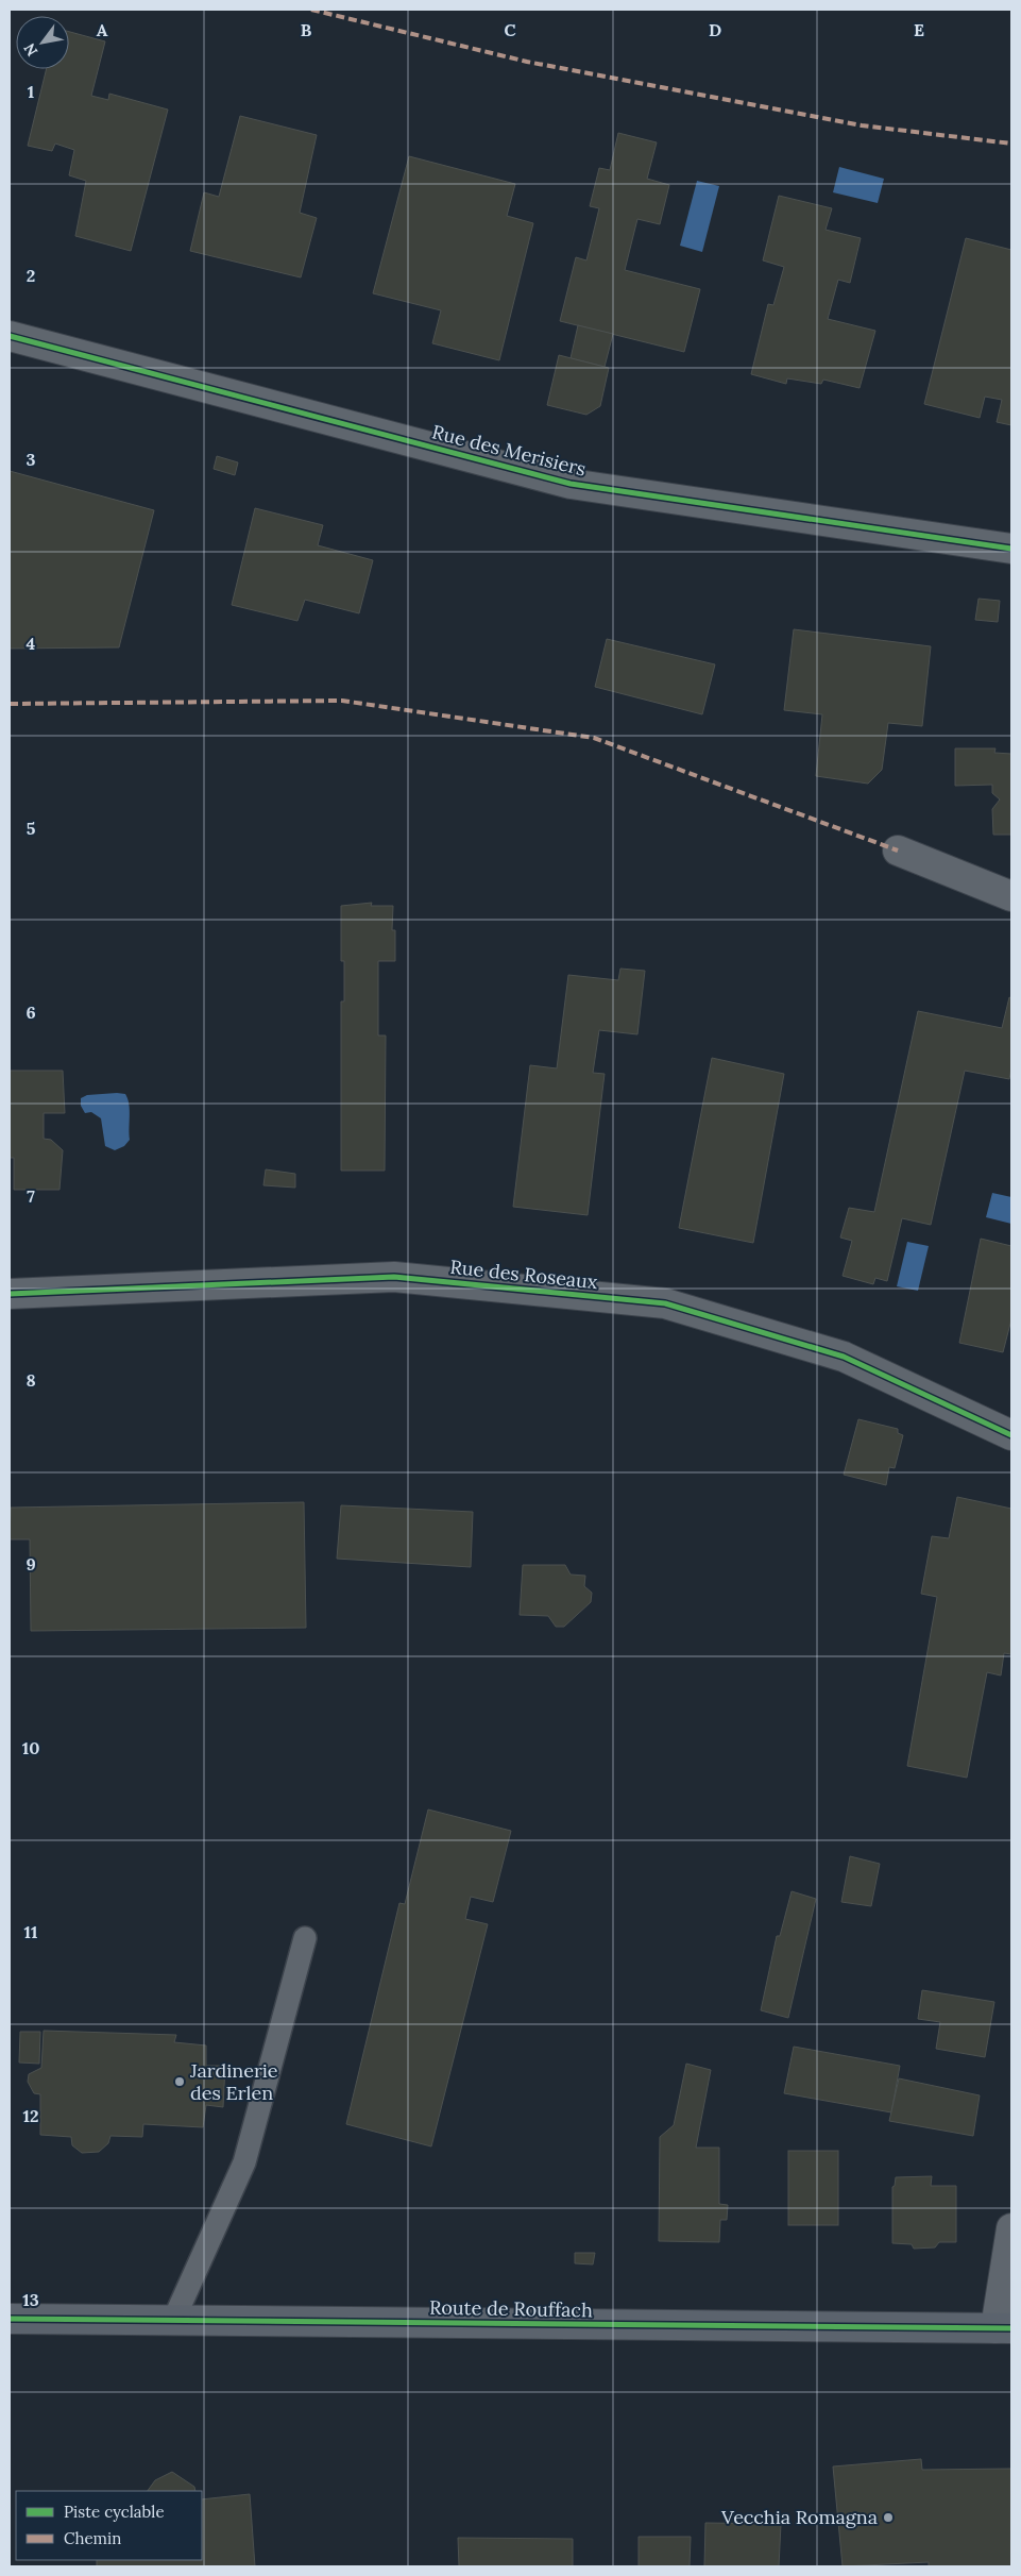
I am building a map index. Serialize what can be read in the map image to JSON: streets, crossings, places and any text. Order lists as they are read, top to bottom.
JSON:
{
  "streets": {
    "main road": ["Route de Rouffach"],
    "street": ["Rue des Merisiers", "Rue des Roseaux"]
  },
  "places": ["Jardinerie des Erlen", "Vecchia Romagna"],
  "legend": ["Piste cyclable", "Chemin"],
  "north": "bottom left",
  "grid": {
    "columns": [
      "A",
      "B",
      "C",
      "D",
      "E"
    ],
    "rows": [
      "1",
      "2",
      "3",
      "4",
      "5",
      "6",
      "7",
      "8",
      "9",
      "10",
      "11",
      "12",
      "13"
    ]
  }
}
